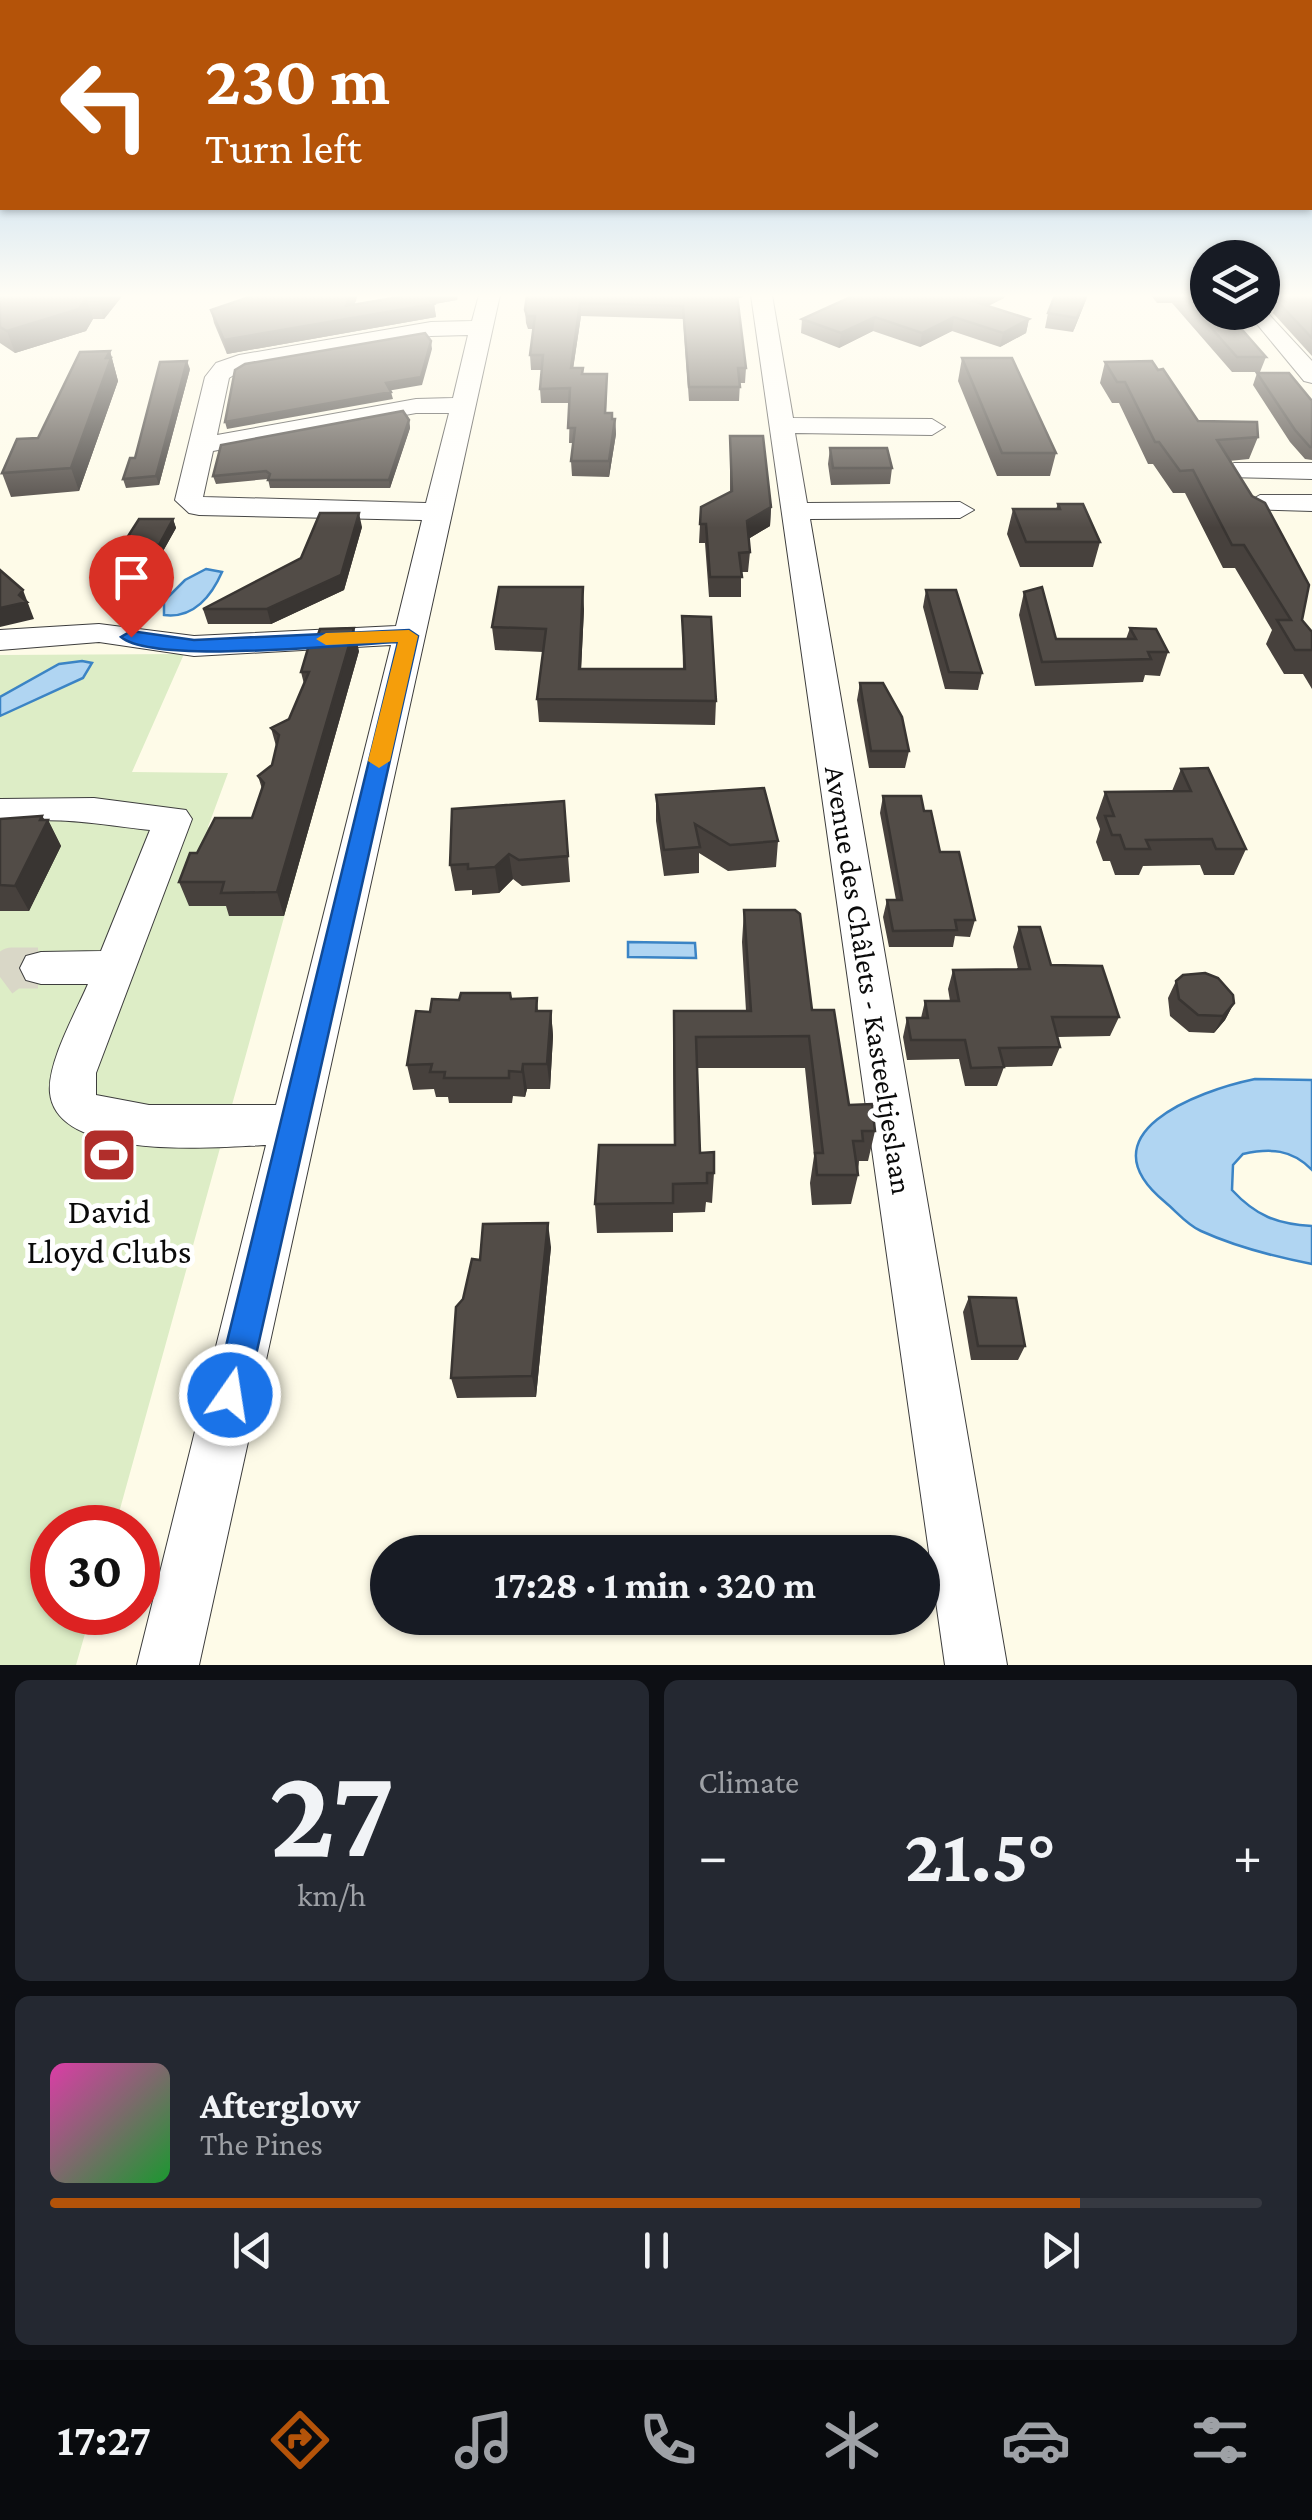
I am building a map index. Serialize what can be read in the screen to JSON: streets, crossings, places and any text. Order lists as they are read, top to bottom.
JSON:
{
  "streets": {
    "street": ["Avenue des Châlets - Kasteeltjeslaan"]
  },
  "places": {
    "sports": ["David Lloyd Clubs"]
  },
  "page": {
    "turn": ["230 m", "Turn left"],
    "limit": "30",
    "trip": "17:28 · 1 min · 320 m",
    "tile": [
      ["27", "km/h"],
      "Climate"
    ],
    "heat": ["−", "21.5°", "+"],
    "song": ["Afterglow", "The Pines"],
    "tabs": "17:27"
  }
}
